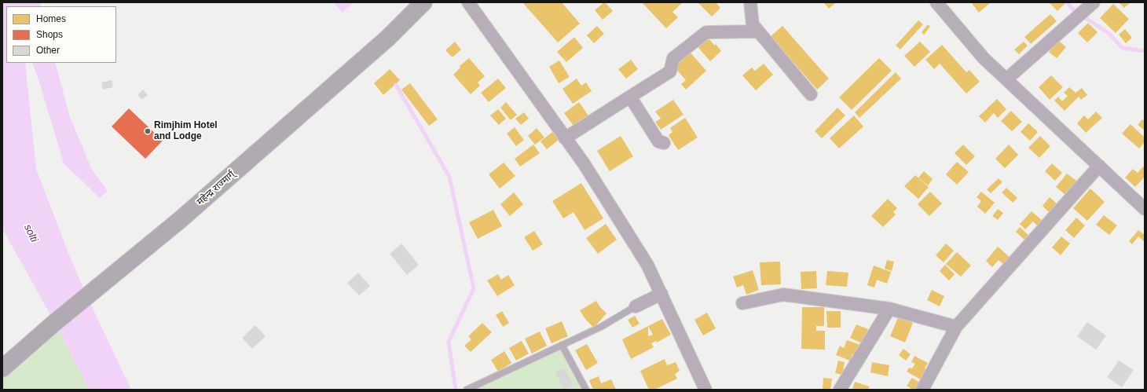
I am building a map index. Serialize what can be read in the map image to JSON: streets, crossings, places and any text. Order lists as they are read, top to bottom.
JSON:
{
  "streets": {
    "highway": ["महेन्द्र राज्मार्ग्"]
  },
  "water": ["solti"],
  "places": ["Rimjhim Hotel and Lodge"],
  "legend": ["Homes", "Shops", "Other"]
}
